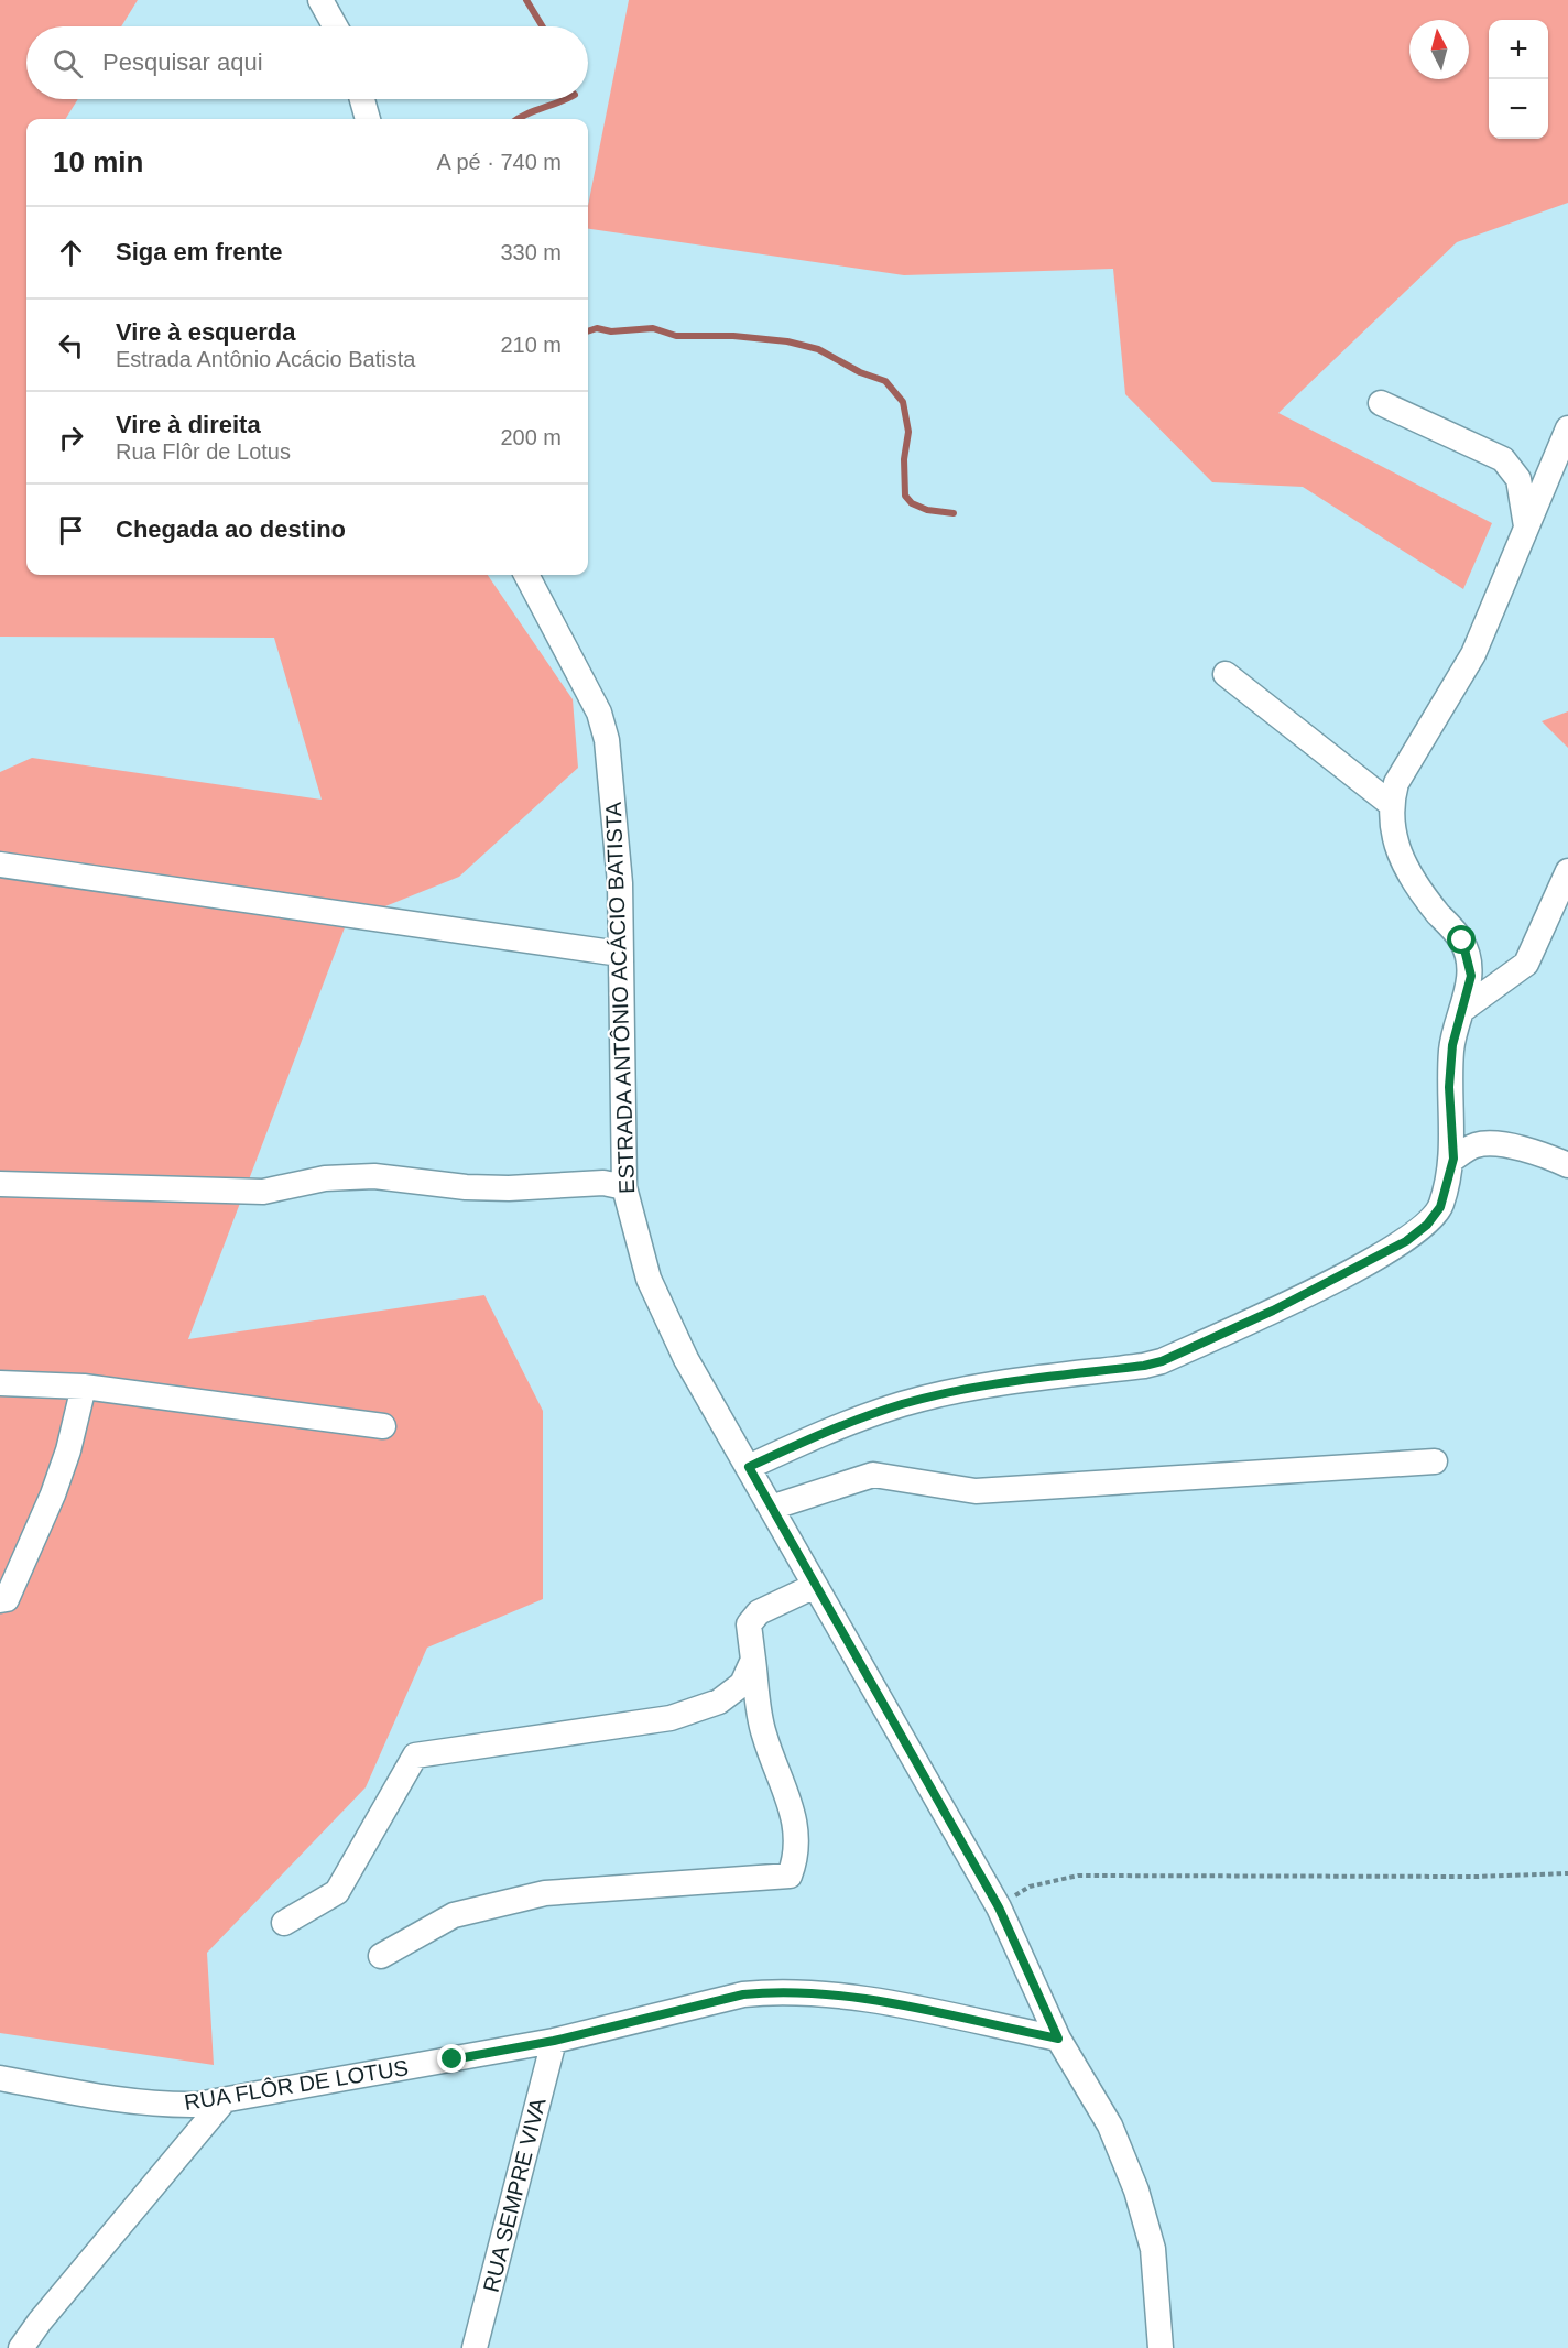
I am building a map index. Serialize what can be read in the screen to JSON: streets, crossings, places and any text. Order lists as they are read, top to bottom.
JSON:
{
  "streets": {
    "street": ["ESTRADA ANTÔNIO ACÁCIO BATISTA", "RUA FLÔR DE LOTUS", "RUA SEMPRE VIVA"]
  },
  "crossings": [
    ["ESTRADA ANTÔNIO ACÁCIO BATISTA", "RUA FLÔR DE LOTUS"],
    ["RUA FLÔR DE LOTUS", "RUA SEMPRE VIVA"]
  ],
  "north": "top",
  "page": {
    "map_buttons": ["+", "−"],
    "search": "Pesquisar aqui",
    "heading": ["10 min", "A pé · 740 m"],
    "list": [
      ["Siga em frente", "330 m"],
      ["Vire à esquerda", "Estrada Antônio Acácio Batista", "210 m"],
      ["Vire à direita", "Rua Flôr de Lotus", "200 m"],
      "Chegada ao destino"
    ]
  }
}
